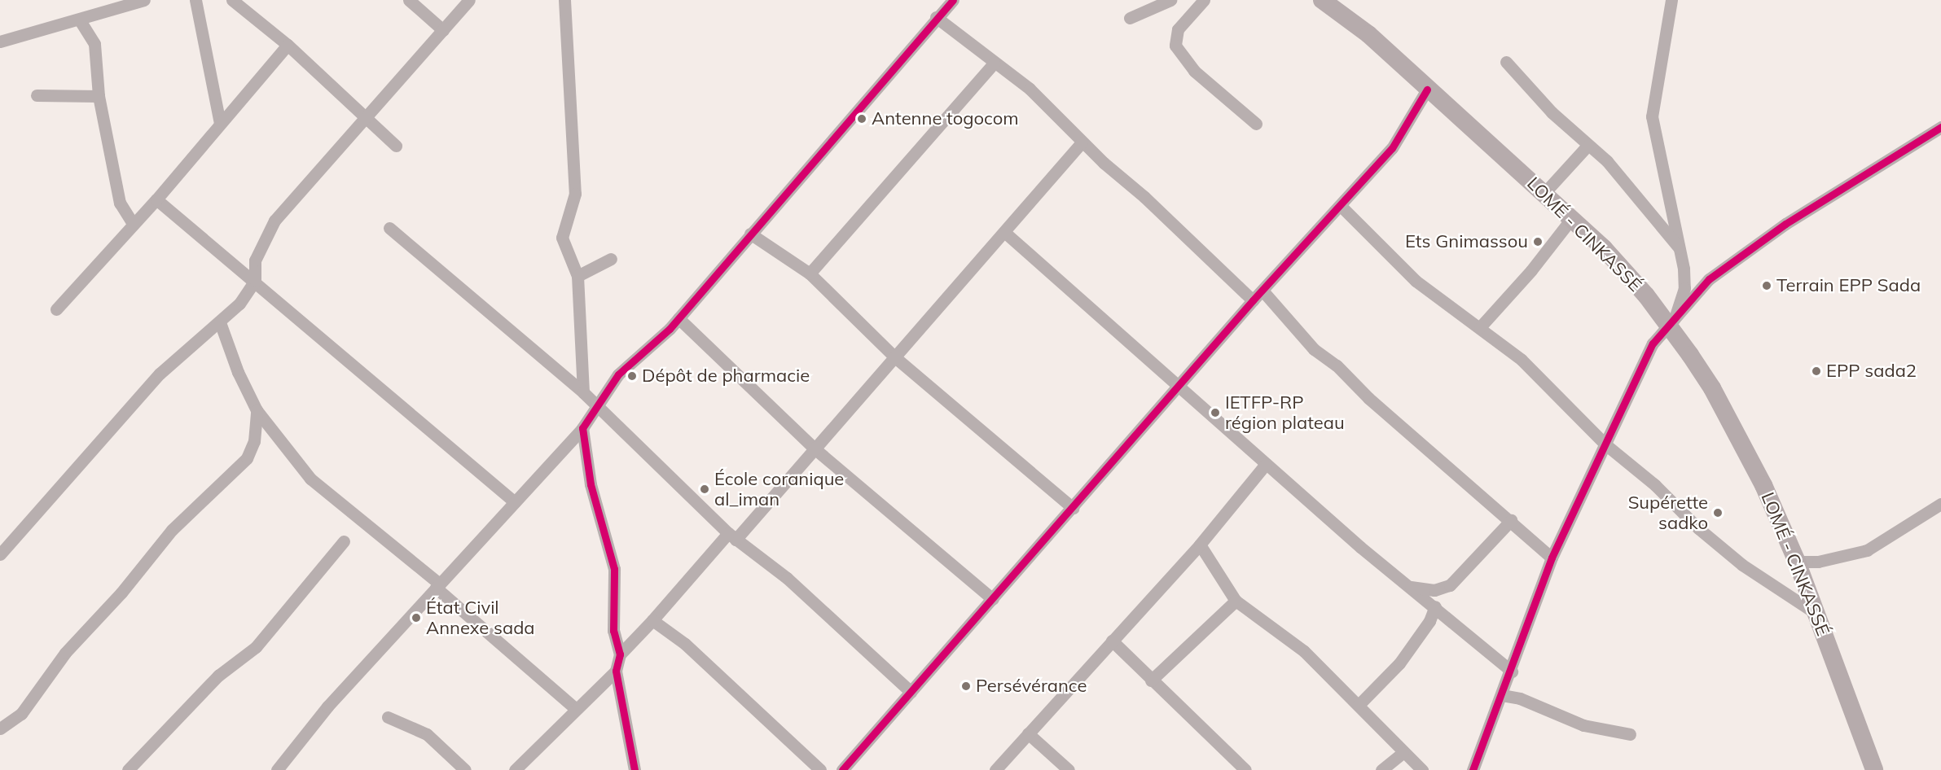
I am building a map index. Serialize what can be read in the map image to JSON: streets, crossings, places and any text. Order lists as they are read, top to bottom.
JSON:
{
  "streets": {
    "highway": ["LOMÉ - CINKASSÉ"]
  },
  "places": [
    "Antenne togocom",
    "Ets Gnimassou",
    "Terrain EPP Sada",
    "EPP sada2",
    "Dépôt de pharmacie",
    "IETFP-RP région plateau",
    "École coranique al_iman",
    "Supérette sadko",
    "État Civil Annexe sada",
    "Persévérance"
  ]
}
